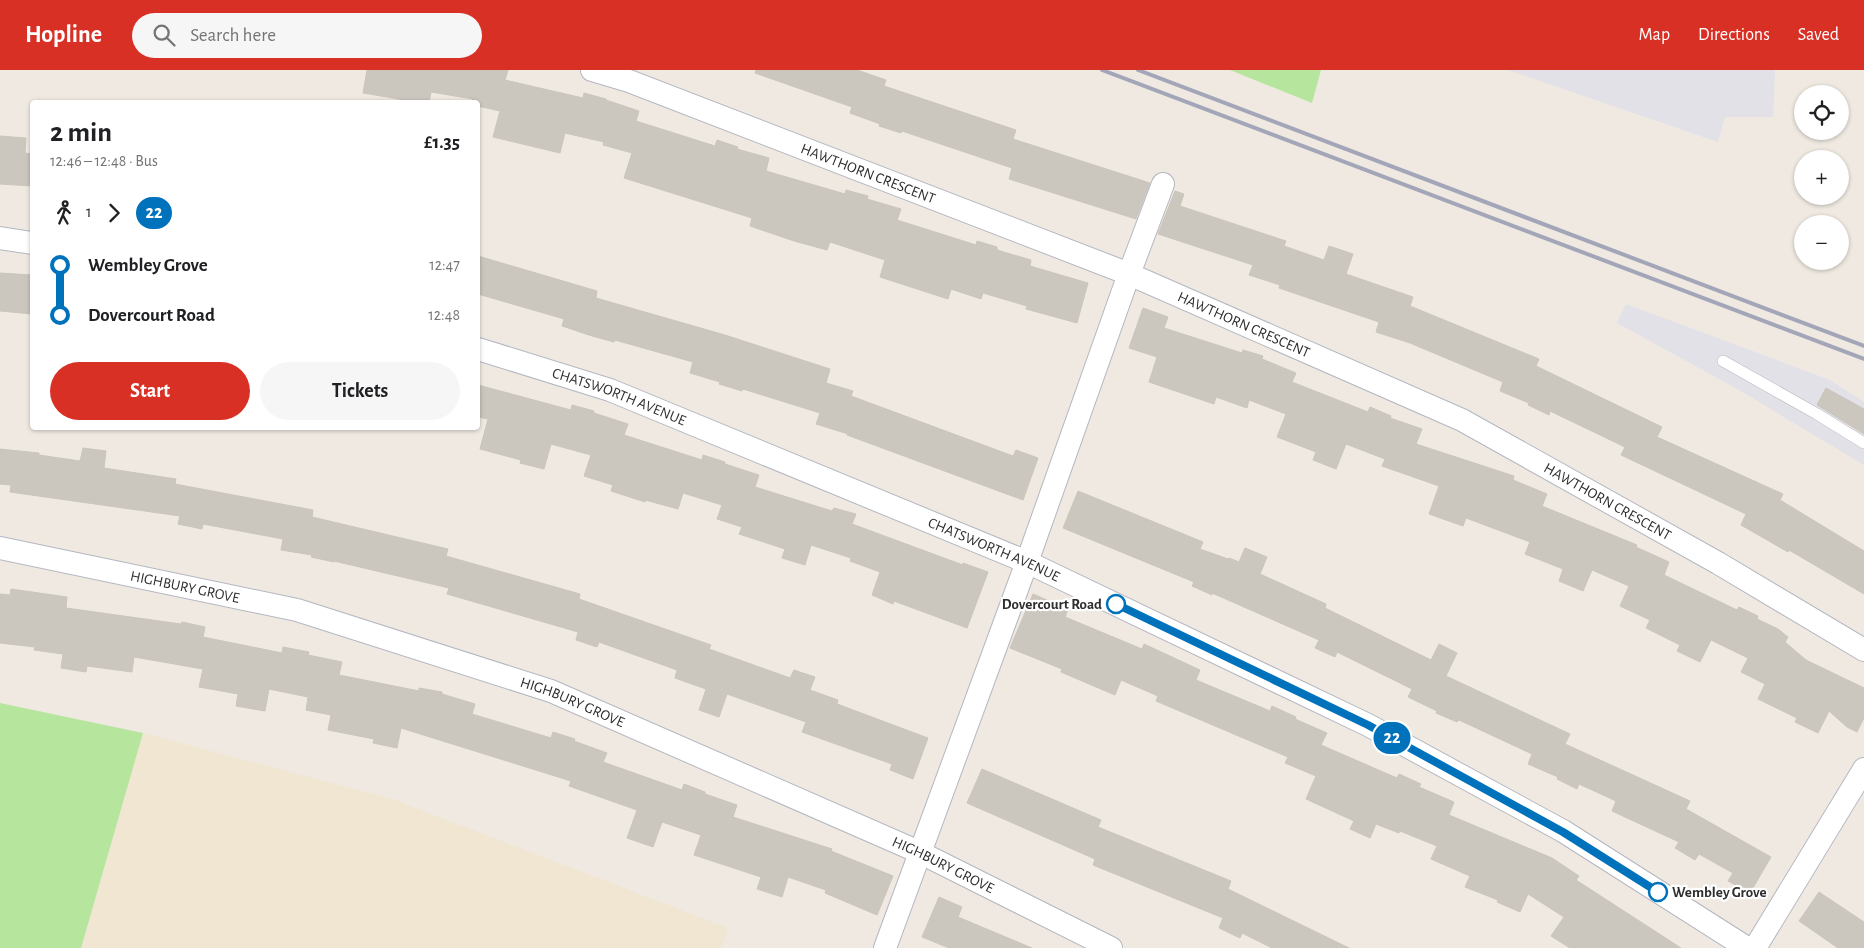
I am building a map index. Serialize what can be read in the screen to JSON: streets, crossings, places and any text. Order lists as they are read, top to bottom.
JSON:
{
  "streets": {
    "street": ["HAWTHORN CRESCENT", "CHATSWORTH AVENUE", "HIGHBURY GROVE"]
  },
  "places": ["Dovercourt Road", "Wembley Grove"],
  "lines": ["bus line 22"],
  "page": {
    "header": "Hopline",
    "search": "Search here",
    "nav": ["Map", "Directions", "Saved"],
    "on_map": "22",
    "map_buttons": ["+", "−"],
    "heading": ["2 min", "12:46 – 12:48 · Bus", "£1.35"],
    "legs": ["1", "22"],
    "list": [
      {
        "name": "Wembley Grove",
        "value": "12:47"
      },
      {
        "name": "Dovercourt Road",
        "value": "12:48"
      }
    ],
    "buttons": ["Start", "Tickets"]
  }
}
